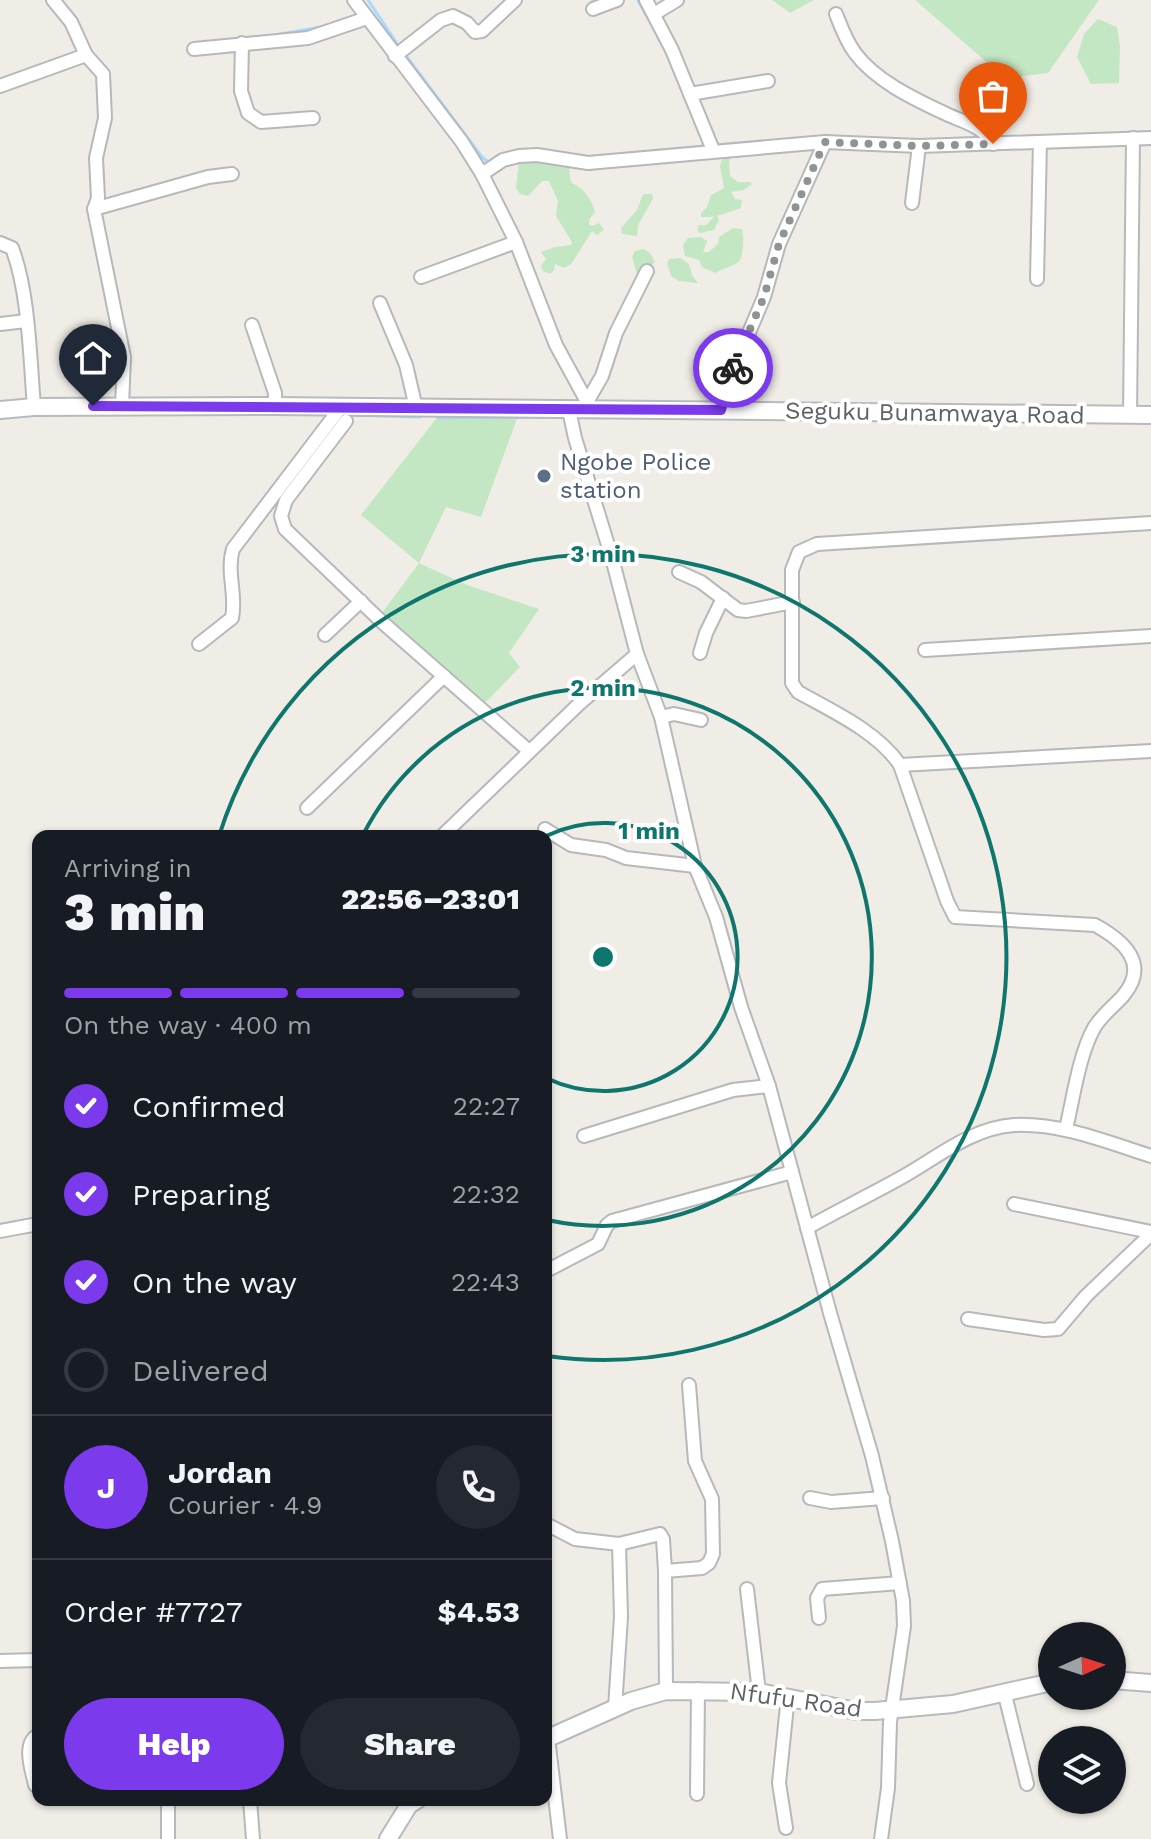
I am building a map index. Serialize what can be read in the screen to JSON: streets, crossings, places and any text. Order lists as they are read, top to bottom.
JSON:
{
  "streets": {
    "main road": ["Seguku Bunamwaya Road", "Nfufu Road"]
  },
  "places": ["Ngobe Police station"],
  "north": "right",
  "page": {
    "heading": ["3 min", "Arriving in", "22:56–23:01"],
    "panel": [
      "Jordan",
      "Courier · 4.9",
      "Order #7727",
      "$4.53"
    ],
    "bar": "On the way · 400 m",
    "list": [
      ["Confirmed", "22:27"],
      ["Preparing", "22:32"],
      ["On the way", "22:43"],
      "Delivered"
    ],
    "round": "J",
    "buttons": ["Help", "Share"]
  },
  "rings": ["3 min", "2 min", "1 min"]
}
